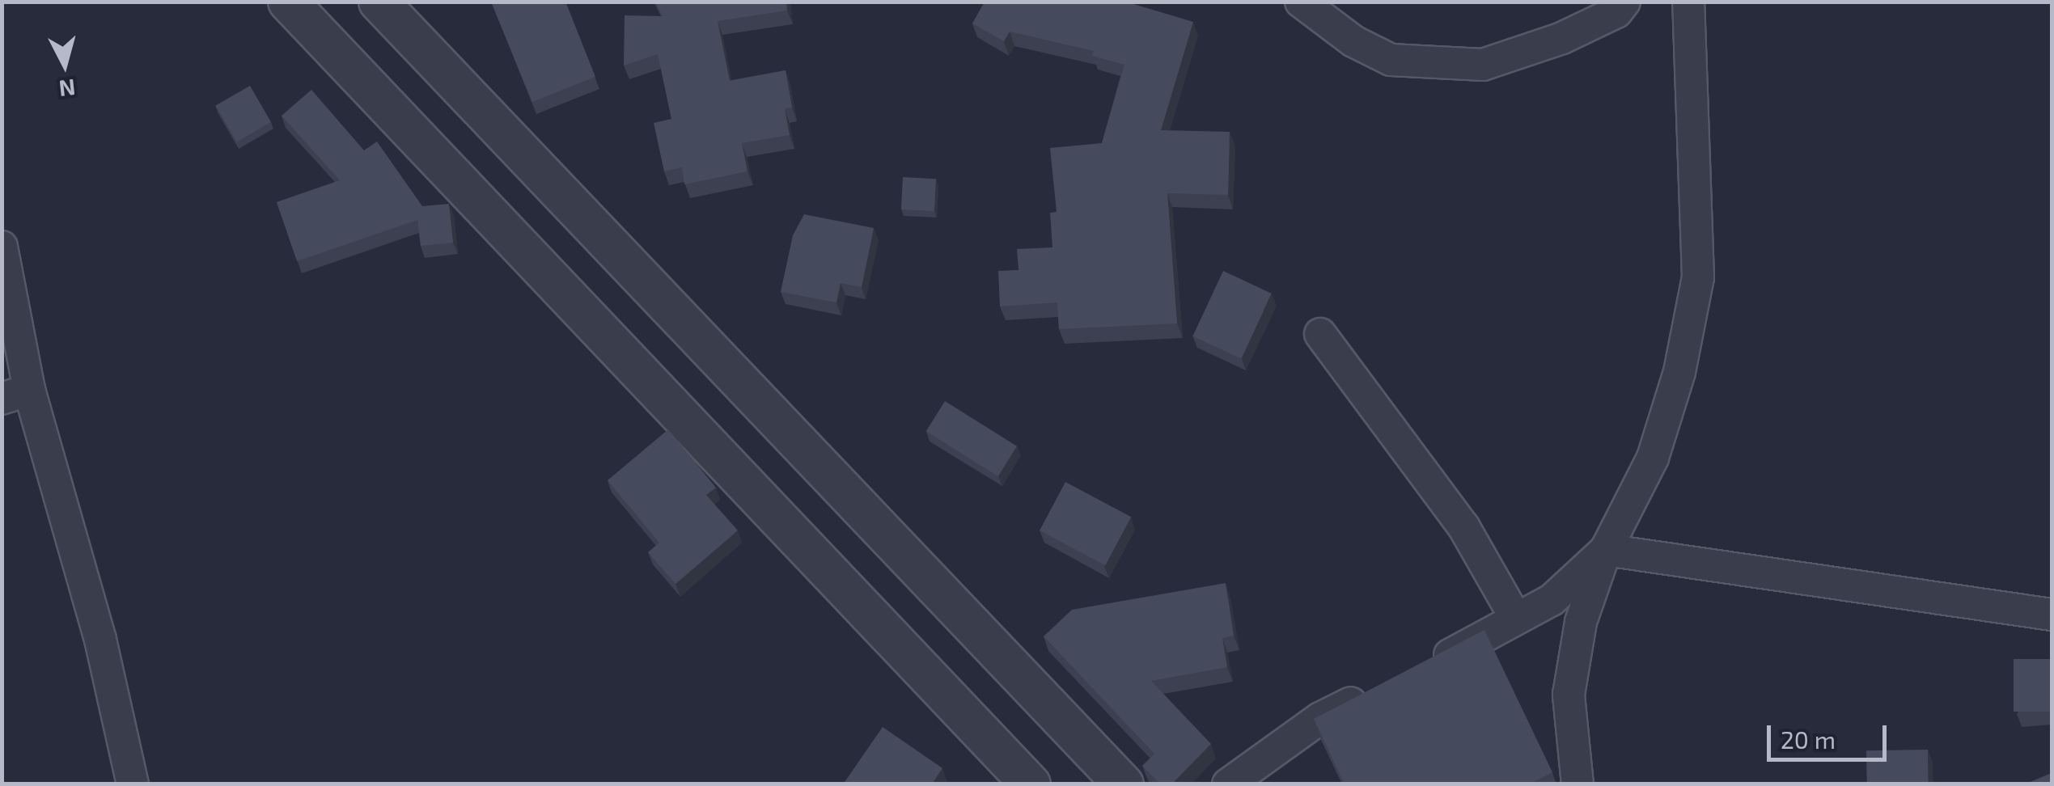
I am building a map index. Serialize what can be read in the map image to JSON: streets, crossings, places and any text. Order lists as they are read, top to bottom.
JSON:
{
  "scale_bar": "20 m",
  "north": "bottom"
}
